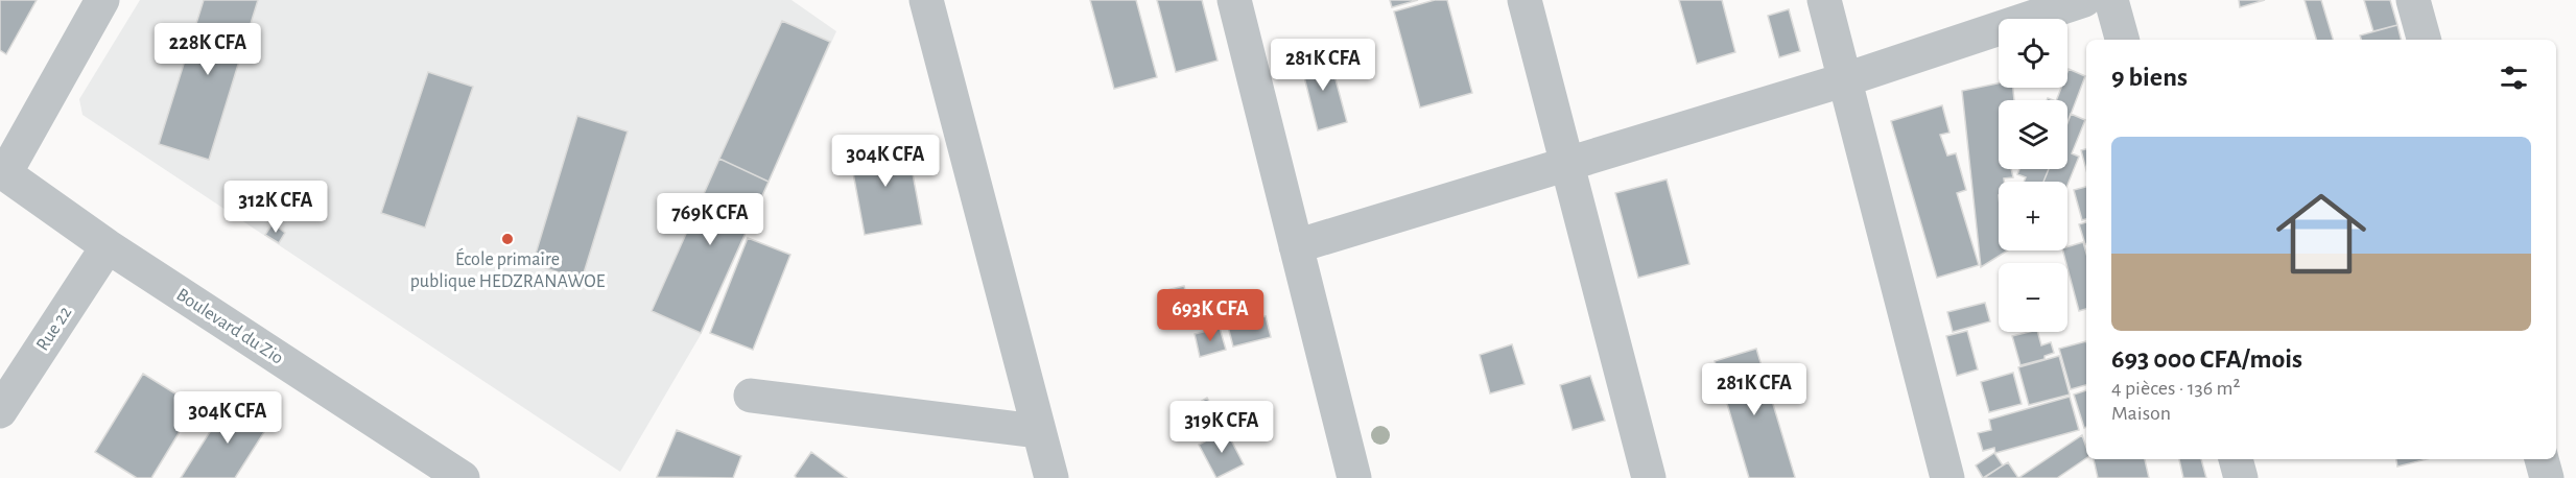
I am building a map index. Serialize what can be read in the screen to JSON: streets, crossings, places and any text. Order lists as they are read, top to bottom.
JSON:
{
  "streets": {
    "street": ["Boulevard du Zio", "Rue 22"]
  },
  "crossings": [
    ["Boulevard du Zio", "Rue 22"]
  ],
  "places": ["École primaire publique HEDZRANAWOE"],
  "page": {
    "map_buttons": ["+", "−"],
    "price": [
      "228K CFA",
      "281K CFA",
      "304K CFA",
      "312K CFA",
      "769K CFA",
      "693K CFA",
      "281K CFA",
      "304K CFA",
      "319K CFA"
    ],
    "heading": "9 biens",
    "list": [
      {
        "name": "693 000 CFA/mois",
        "note": "4 pièces · 136 m² · Maison"
      }
    ]
  }
}
